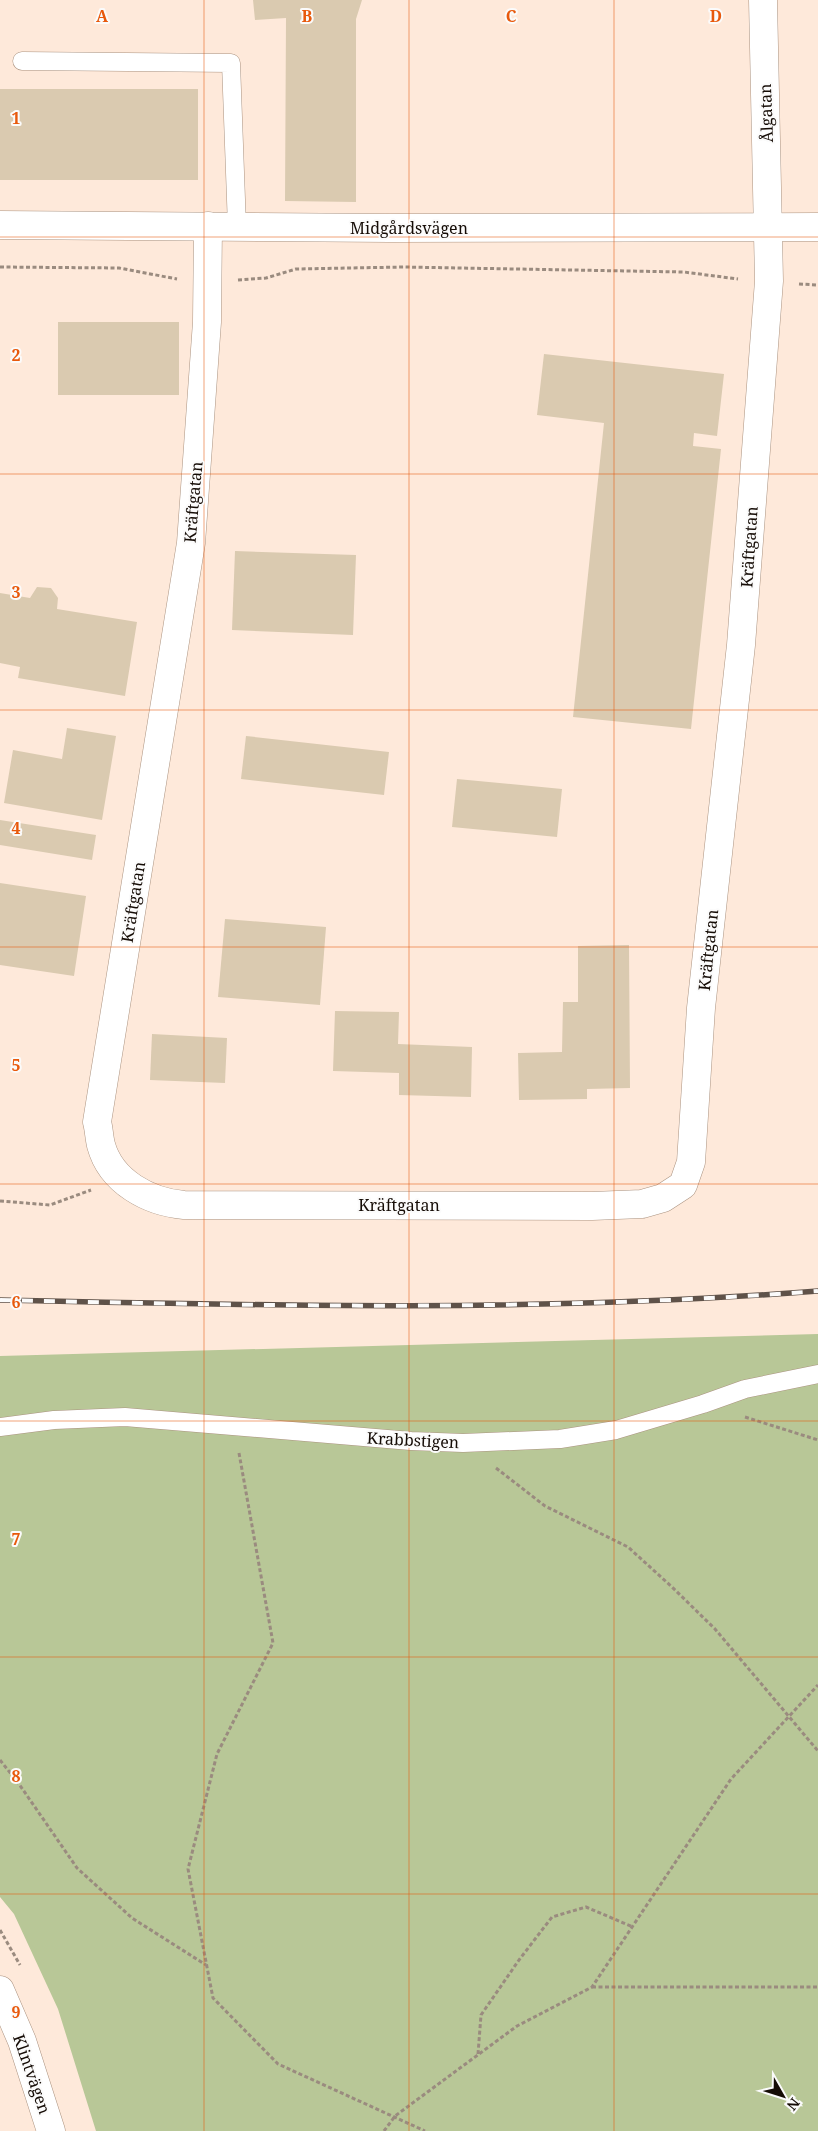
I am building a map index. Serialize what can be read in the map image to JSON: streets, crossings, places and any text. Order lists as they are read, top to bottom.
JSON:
{
  "streets": {
    "street": [
      "Ålgatan",
      "Midgårdsvägen",
      "Kräftgatan",
      "Klintvägen"
    ],
    "lane": ["Krabbstigen"]
  },
  "crossings": [
    ["Ålgatan", "Midgårdsvägen"],
    ["Ålgatan", "Kräftgatan"],
    ["Midgårdsvägen", "Kräftgatan"]
  ],
  "north": "bottom right",
  "grid": {
    "columns": [
      "A",
      "B",
      "C",
      "D"
    ],
    "rows": [
      "1",
      "2",
      "3",
      "4",
      "5",
      "6",
      "7",
      "8",
      "9"
    ]
  }
}
